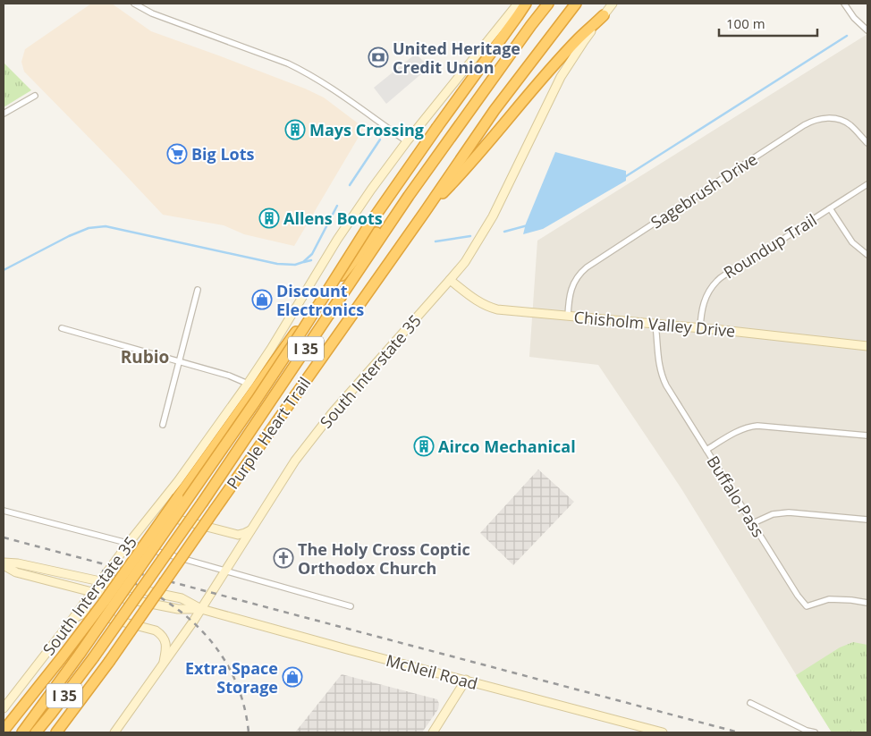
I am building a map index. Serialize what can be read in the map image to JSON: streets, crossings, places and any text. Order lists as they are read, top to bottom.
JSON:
{
  "streets": {
    "highway": ["I 35", "Purple Heart Trail"],
    "main road": ["Chisholm Valley Drive", "South Interstate 35", "McNeil Road"],
    "street": ["Sagebrush Drive", "Roundup Trail", "Buffalo Pass"]
  },
  "crossings": [
    ["Sagebrush Drive", "Chisholm Valley Drive"],
    ["Roundup Trail", "Chisholm Valley Drive"],
    ["Chisholm Valley Drive", "South Interstate 35"],
    ["Chisholm Valley Drive", "Buffalo Pass"],
    ["South Interstate 35", "McNeil Road"]
  ],
  "districts": ["Rubio"],
  "places": {
    "bank": ["United Heritage Credit Union"],
    "building": ["Mays Crossing", "Allens Boots", "Airco Mechanical"],
    "supermarket": ["Big Lots"],
    "shop": ["Discount Electronics", "Extra Space Storage"],
    "church": ["The Holy Cross Coptic Orthodox Church"]
  },
  "scale_bar": "100 m"
}
